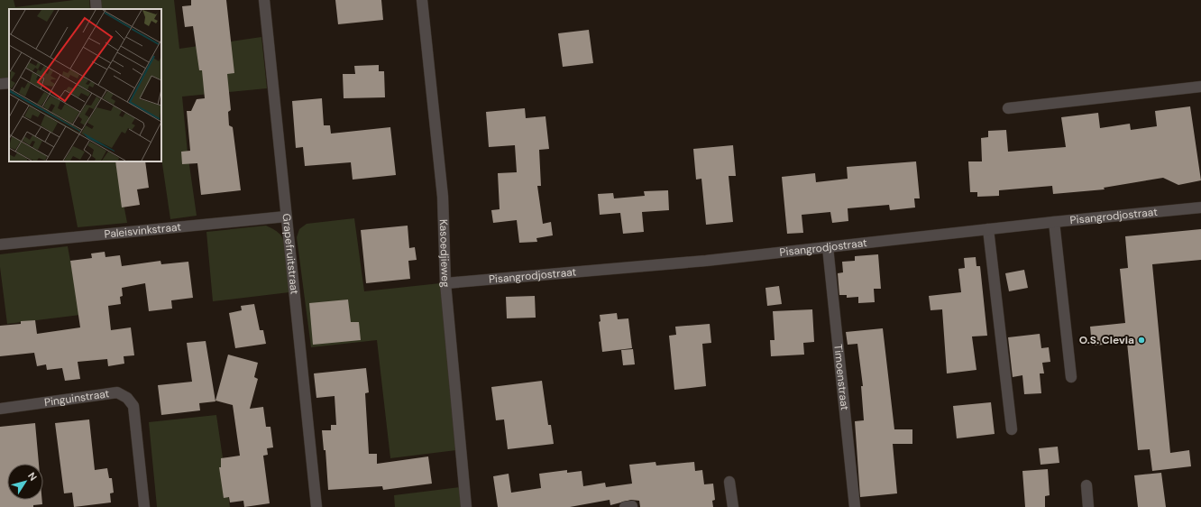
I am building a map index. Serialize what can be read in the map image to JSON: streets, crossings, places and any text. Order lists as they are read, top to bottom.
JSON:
{
  "streets": {
    "street": [
      "Pisangrodjostraat",
      "Paleisvinkstraat",
      "Grapefruitstraat",
      "Kasoedjieweg",
      "Timoenstraat",
      "Pinguinstraat"
    ]
  },
  "crossings": [
    ["Pisangrodjostraat", "Kasoedjieweg"],
    ["Pisangrodjostraat", "Timoenstraat"],
    ["Paleisvinkstraat", "Grapefruitstraat"]
  ],
  "places": ["O.S. Clevia"],
  "north": "top right"
}
